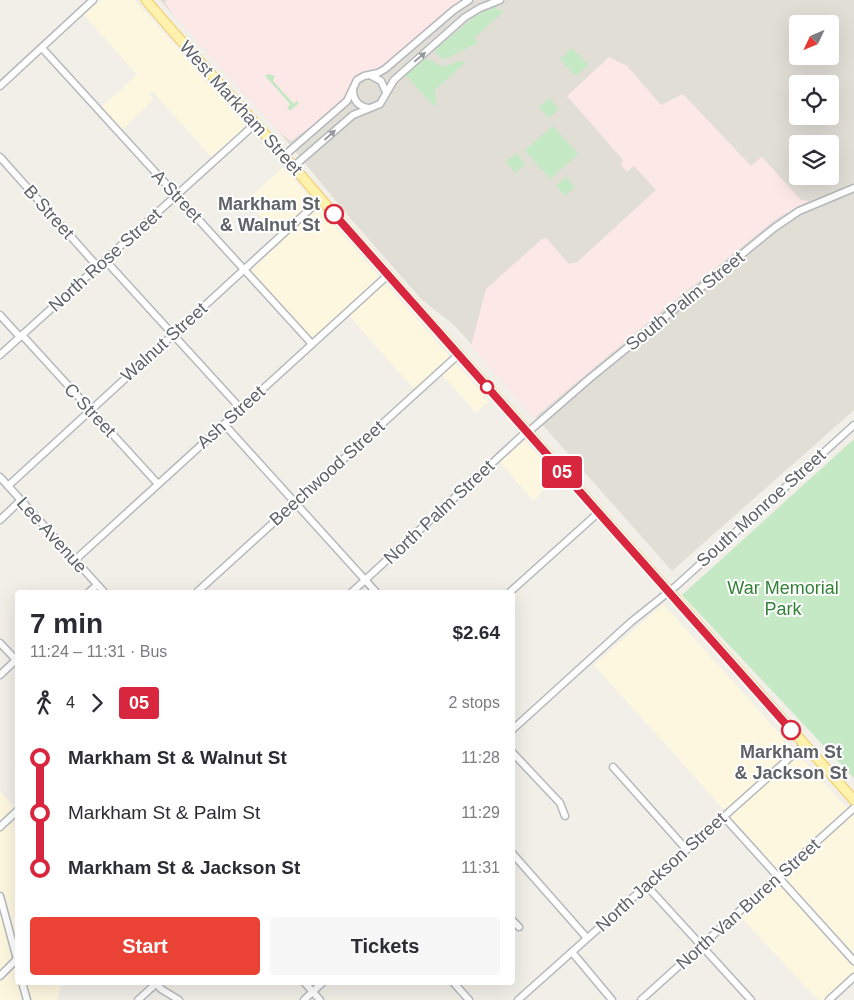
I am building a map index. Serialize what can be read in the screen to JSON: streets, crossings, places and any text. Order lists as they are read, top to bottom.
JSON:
{
  "streets": {
    "main road": ["West Markham Street"],
    "street": [
      "A Street",
      "B Street",
      "North Rose Street",
      "South Palm Street",
      "Walnut Street",
      "C Street",
      "Ash Street",
      "Beechwood Street",
      "South Monroe Street",
      "North Palm Street",
      "Lee Avenue",
      "North Jackson Street",
      "North Van Buren Street"
    ]
  },
  "crossings": [
    ["West Markham Street", "North Rose Street"],
    ["West Markham Street", "South Palm Street"],
    ["West Markham Street", "Walnut Street"],
    ["West Markham Street", "Ash Street"],
    ["West Markham Street", "Beechwood Street"],
    ["West Markham Street", "South Monroe Street"],
    ["West Markham Street", "North Palm Street"],
    ["West Markham Street", "North Jackson Street"],
    ["A Street", "North Rose Street"],
    ["A Street", "Walnut Street"],
    ["A Street", "Ash Street"],
    ["B Street", "North Rose Street"],
    ["North Rose Street", "C Street"],
    ["South Palm Street", "North Palm Street"],
    ["Walnut Street", "C Street"],
    ["Walnut Street", "Lee Avenue"],
    ["C Street", "Ash Street"],
    ["Ash Street", "Lee Avenue"]
  ],
  "parks": ["War Memorial Park"],
  "places": ["Markham St & Walnut St", "Markham St & Jackson St"],
  "lines": ["bus line 05"],
  "north": "bottom left",
  "page": {
    "on_map": "05",
    "heading": ["7 min", "11:24 – 11:31 · Bus", "$2.64"],
    "legs": ["4", "05", "2 stops"],
    "list": [
      {
        "name": "Markham St & Walnut St",
        "value": "11:28"
      },
      {
        "name": "Markham St & Palm St",
        "value": "11:29"
      },
      {
        "name": "Markham St & Jackson St",
        "value": "11:31"
      }
    ],
    "buttons": ["Start", "Tickets"]
  }
}
